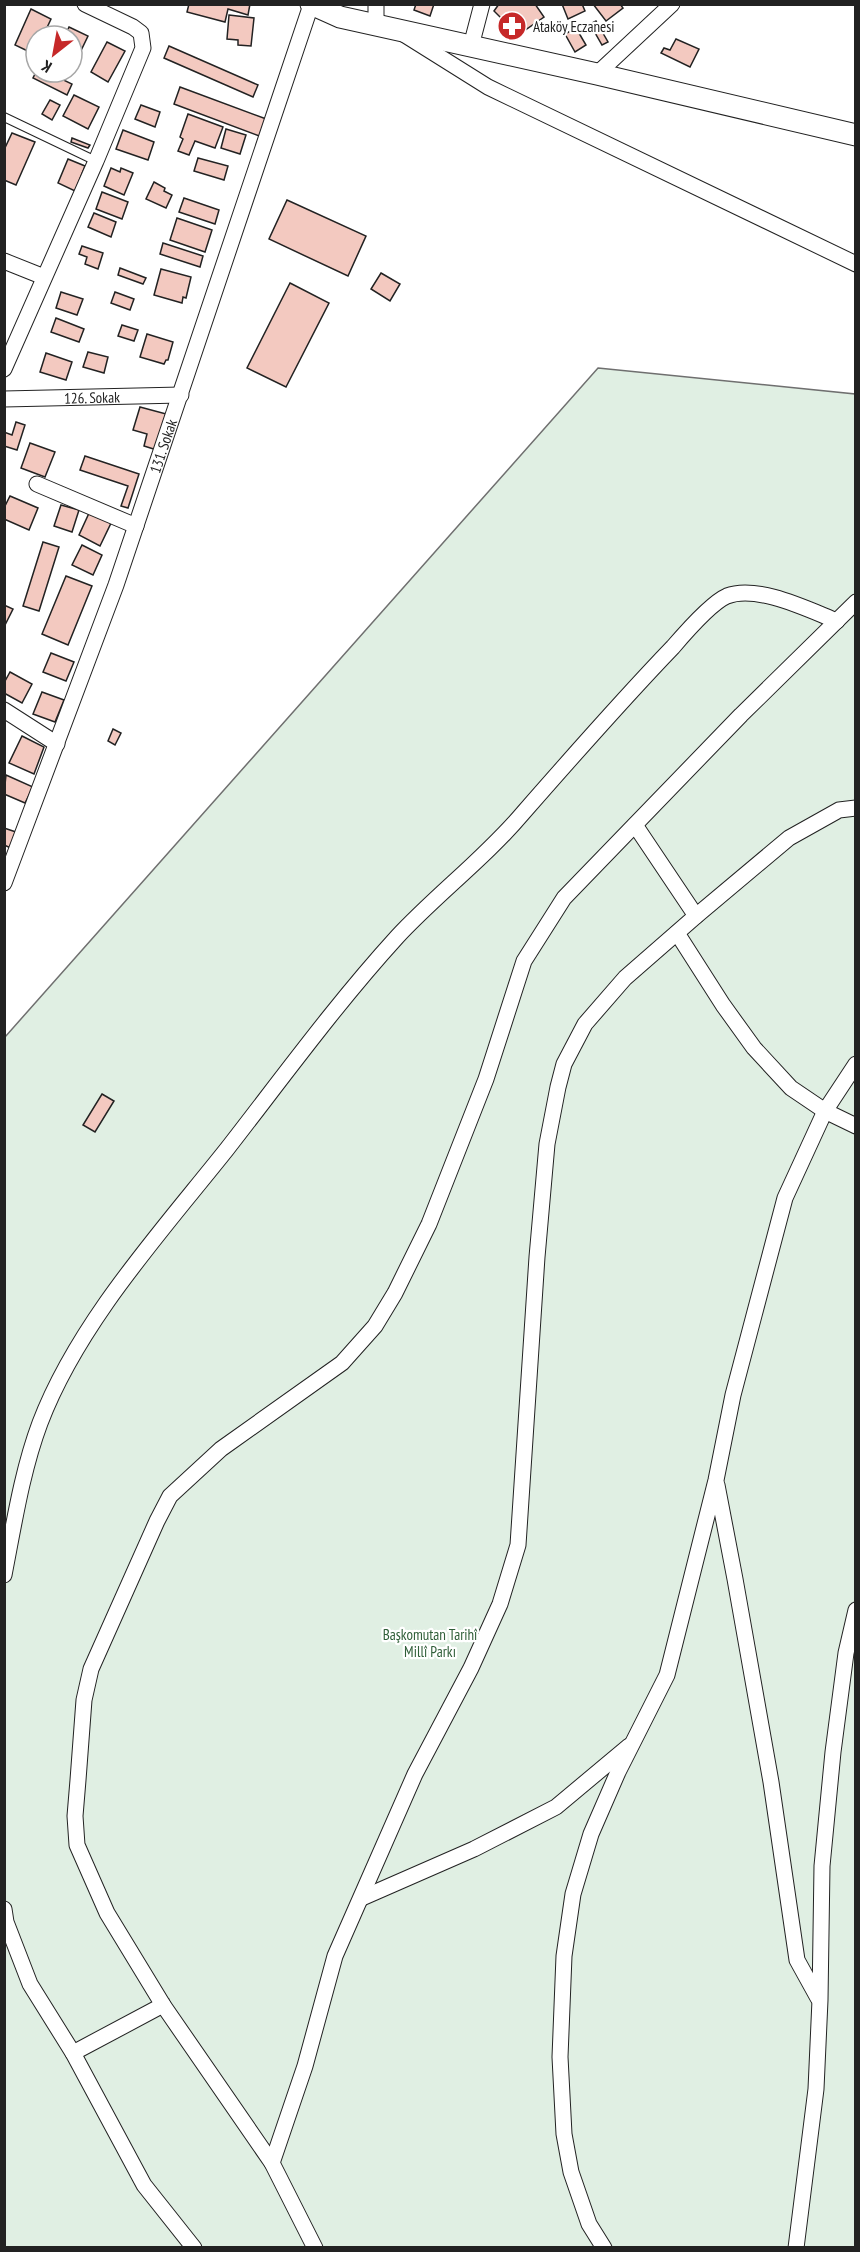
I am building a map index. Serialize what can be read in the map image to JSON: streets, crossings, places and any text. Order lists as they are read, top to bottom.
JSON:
{
  "streets": {
    "street": ["126. Sokak", "131. Sokak"]
  },
  "crossings": [
    ["126. Sokak", "131. Sokak"]
  ],
  "parks": ["Başkomutan Tarihî Millî Parkı"],
  "places": {
    "pharmacy": ["Ataköy Eczanesi"]
  },
  "north": "bottom left"
}
